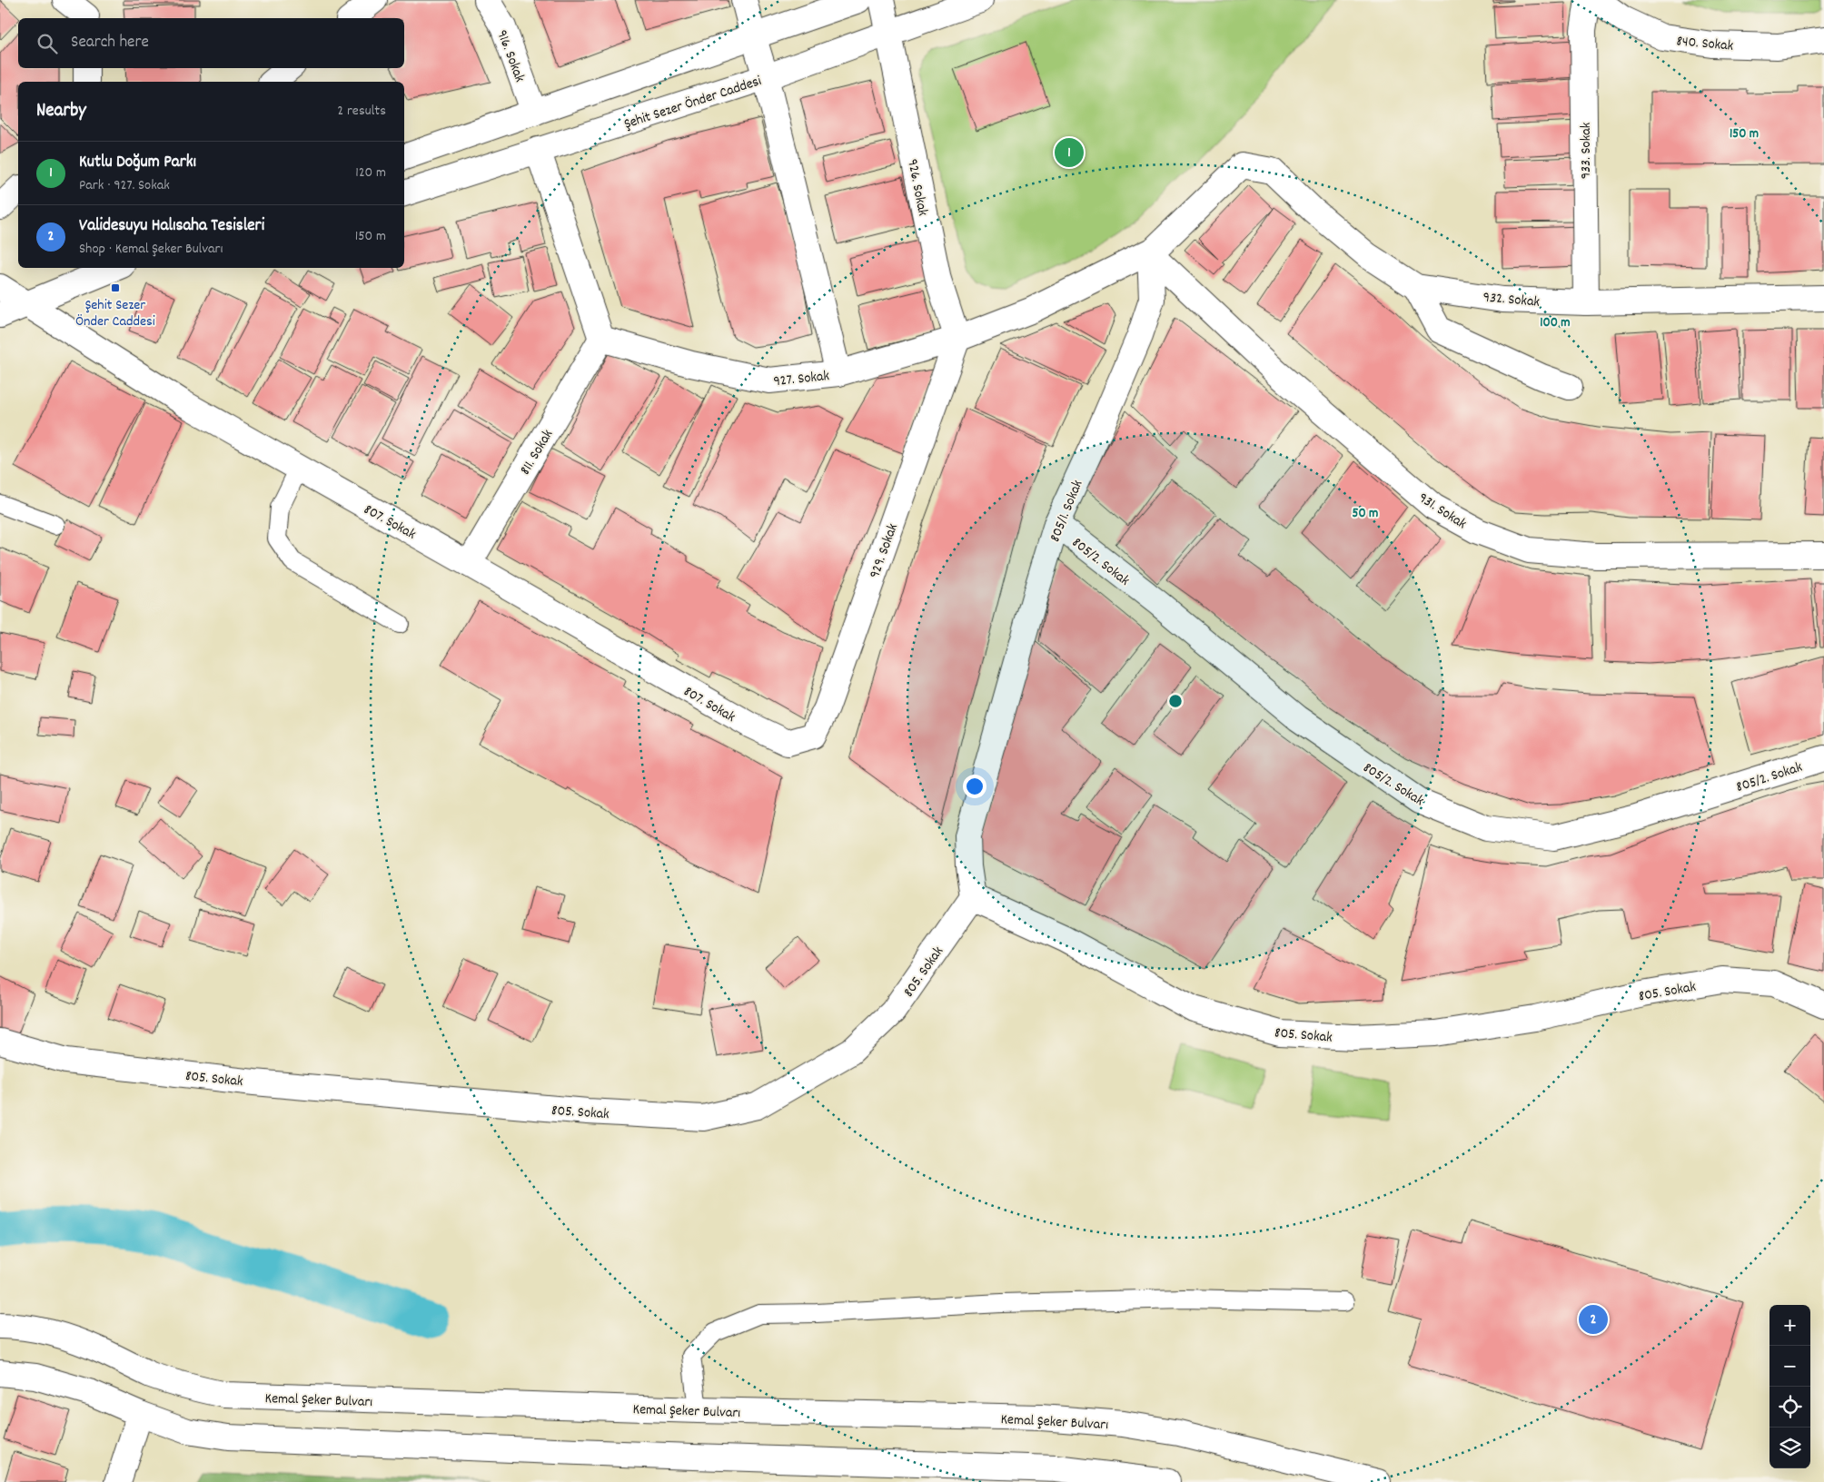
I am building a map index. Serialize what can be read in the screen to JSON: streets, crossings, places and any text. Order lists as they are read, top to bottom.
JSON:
{
  "streets": {
    "street": [
      "840. Sokak",
      "916. Sokak",
      "Şehit Sezer Önder Caddesi",
      "933. Sokak",
      "926. Sokak",
      "932. Sokak",
      "927. Sokak",
      "811. Sokak",
      "931. Sokak",
      "805/1. Sokak",
      "807. Sokak",
      "929. Sokak",
      "805/2. Sokak",
      "805. Sokak",
      "Kemal Şeker Bulvarı"
    ]
  },
  "crossings": [
    ["Şehit Sezer Önder Caddesi", "926. Sokak"],
    ["933. Sokak", "932. Sokak"],
    ["926. Sokak", "927. Sokak"],
    ["926. Sokak", "929. Sokak"],
    ["932. Sokak", "927. Sokak"],
    ["932. Sokak", "931. Sokak"],
    ["932. Sokak", "805/1. Sokak"],
    ["927. Sokak", "811. Sokak"],
    ["927. Sokak", "931. Sokak"],
    ["927. Sokak", "805/1. Sokak"],
    ["927. Sokak", "929. Sokak"],
    ["811. Sokak", "807. Sokak"],
    ["931. Sokak", "805/1. Sokak"],
    ["805/1. Sokak", "805/2. Sokak"],
    ["805/1. Sokak", "805. Sokak"],
    ["807. Sokak", "929. Sokak"]
  ],
  "places": {
    "transit": ["Şehit Sezer Önder Caddesi"]
  },
  "page": {
    "search": "Search here",
    "heading": ["Nearby", "2 results"],
    "pins": ["1", "2"],
    "list": [
      {
        "mark": "1",
        "name": "Kutlu Doğum Parkı",
        "note": "Park · 927. Sokak",
        "value": "120 m"
      },
      {
        "mark": "2",
        "name": "Validesuyu Halısaha Tesisleri",
        "note": "Shop · Kemal Şeker Bulvarı",
        "value": "150 m"
      }
    ],
    "map_buttons": ["+", "−"]
  },
  "rings": ["150 m", "100 m", "50 m"]
}
